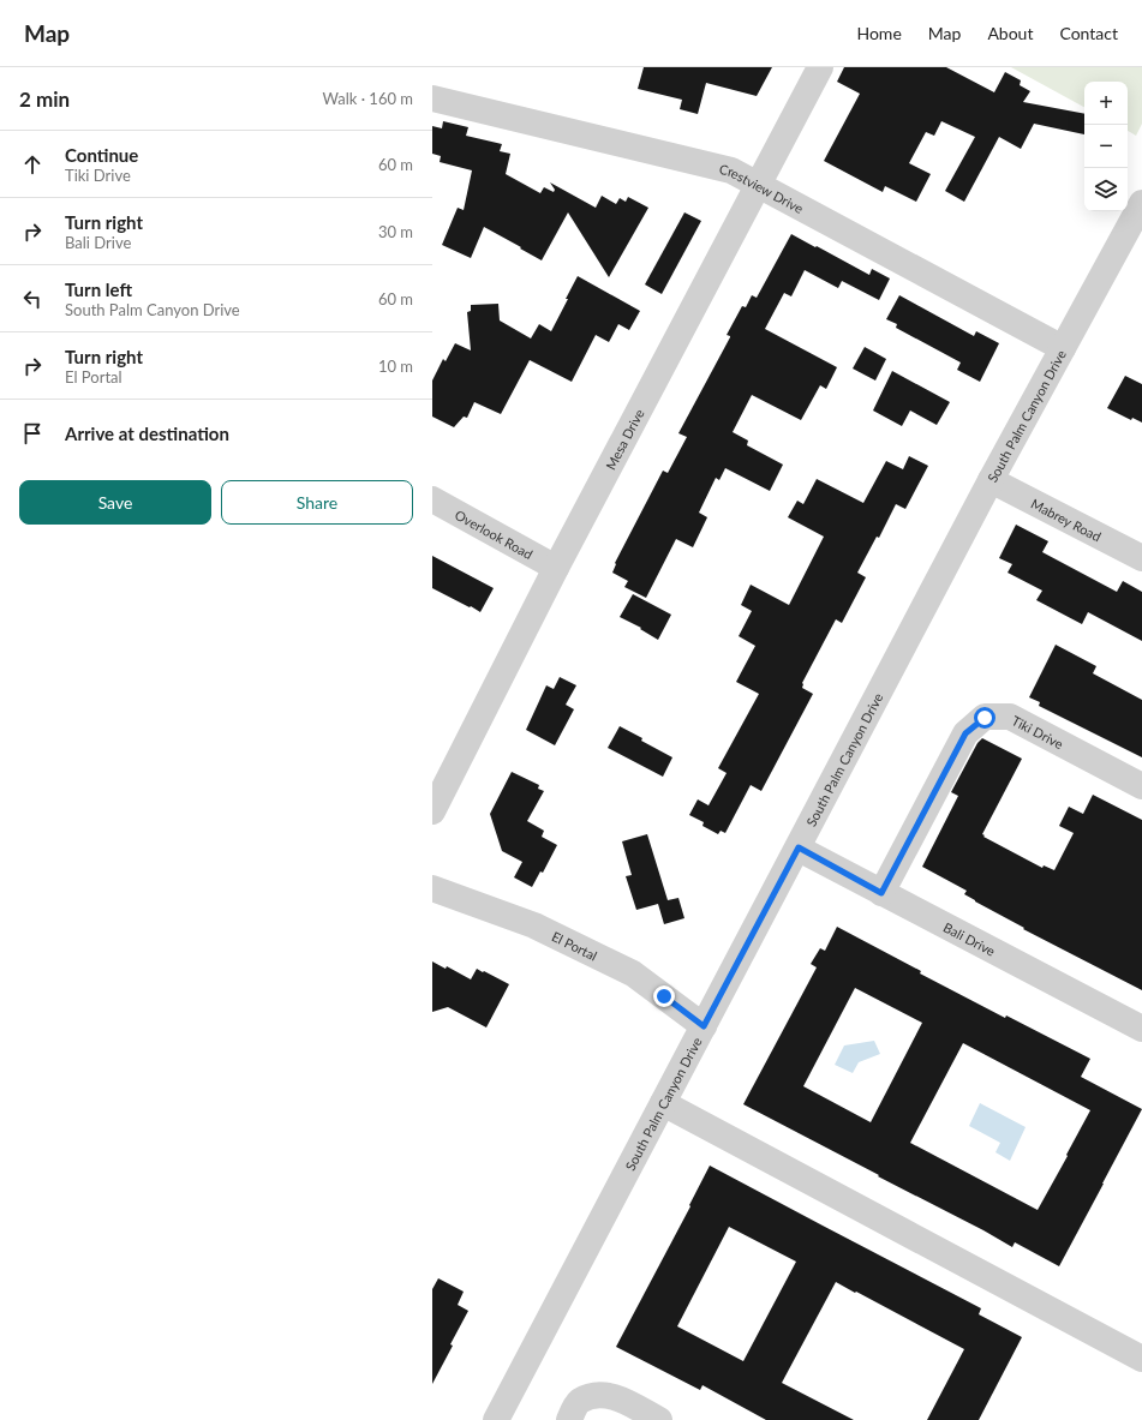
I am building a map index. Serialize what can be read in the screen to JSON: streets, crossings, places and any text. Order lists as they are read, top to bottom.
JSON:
{
  "streets": {
    "street": [
      "Crestview Drive",
      "South Palm Canyon Drive",
      "Mesa Drive",
      "Mabrey Road",
      "Overlook Road",
      "Tiki Drive",
      "Bali Drive",
      "El Portal"
    ]
  },
  "crossings": [
    ["Crestview Drive", "South Palm Canyon Drive"],
    ["Crestview Drive", "Mesa Drive"],
    ["South Palm Canyon Drive", "Mabrey Road"],
    ["South Palm Canyon Drive", "Bali Drive"],
    ["South Palm Canyon Drive", "El Portal"],
    ["Mesa Drive", "Overlook Road"],
    ["Tiki Drive", "Bali Drive"]
  ],
  "page": {
    "header": "Map",
    "nav": [
      "Home",
      "Map",
      "About",
      "Contact"
    ],
    "heading": ["2 min", "Walk · 160 m"],
    "map_buttons": ["+", "−"],
    "list": [
      ["Continue", "Tiki Drive", "60 m"],
      ["Turn right", "Bali Drive", "30 m"],
      ["Turn left", "South Palm Canyon Drive", "60 m"],
      ["Turn right", "El Portal", "10 m"],
      "Arrive at destination"
    ],
    "buttons": ["Save", "Share"]
  }
}
